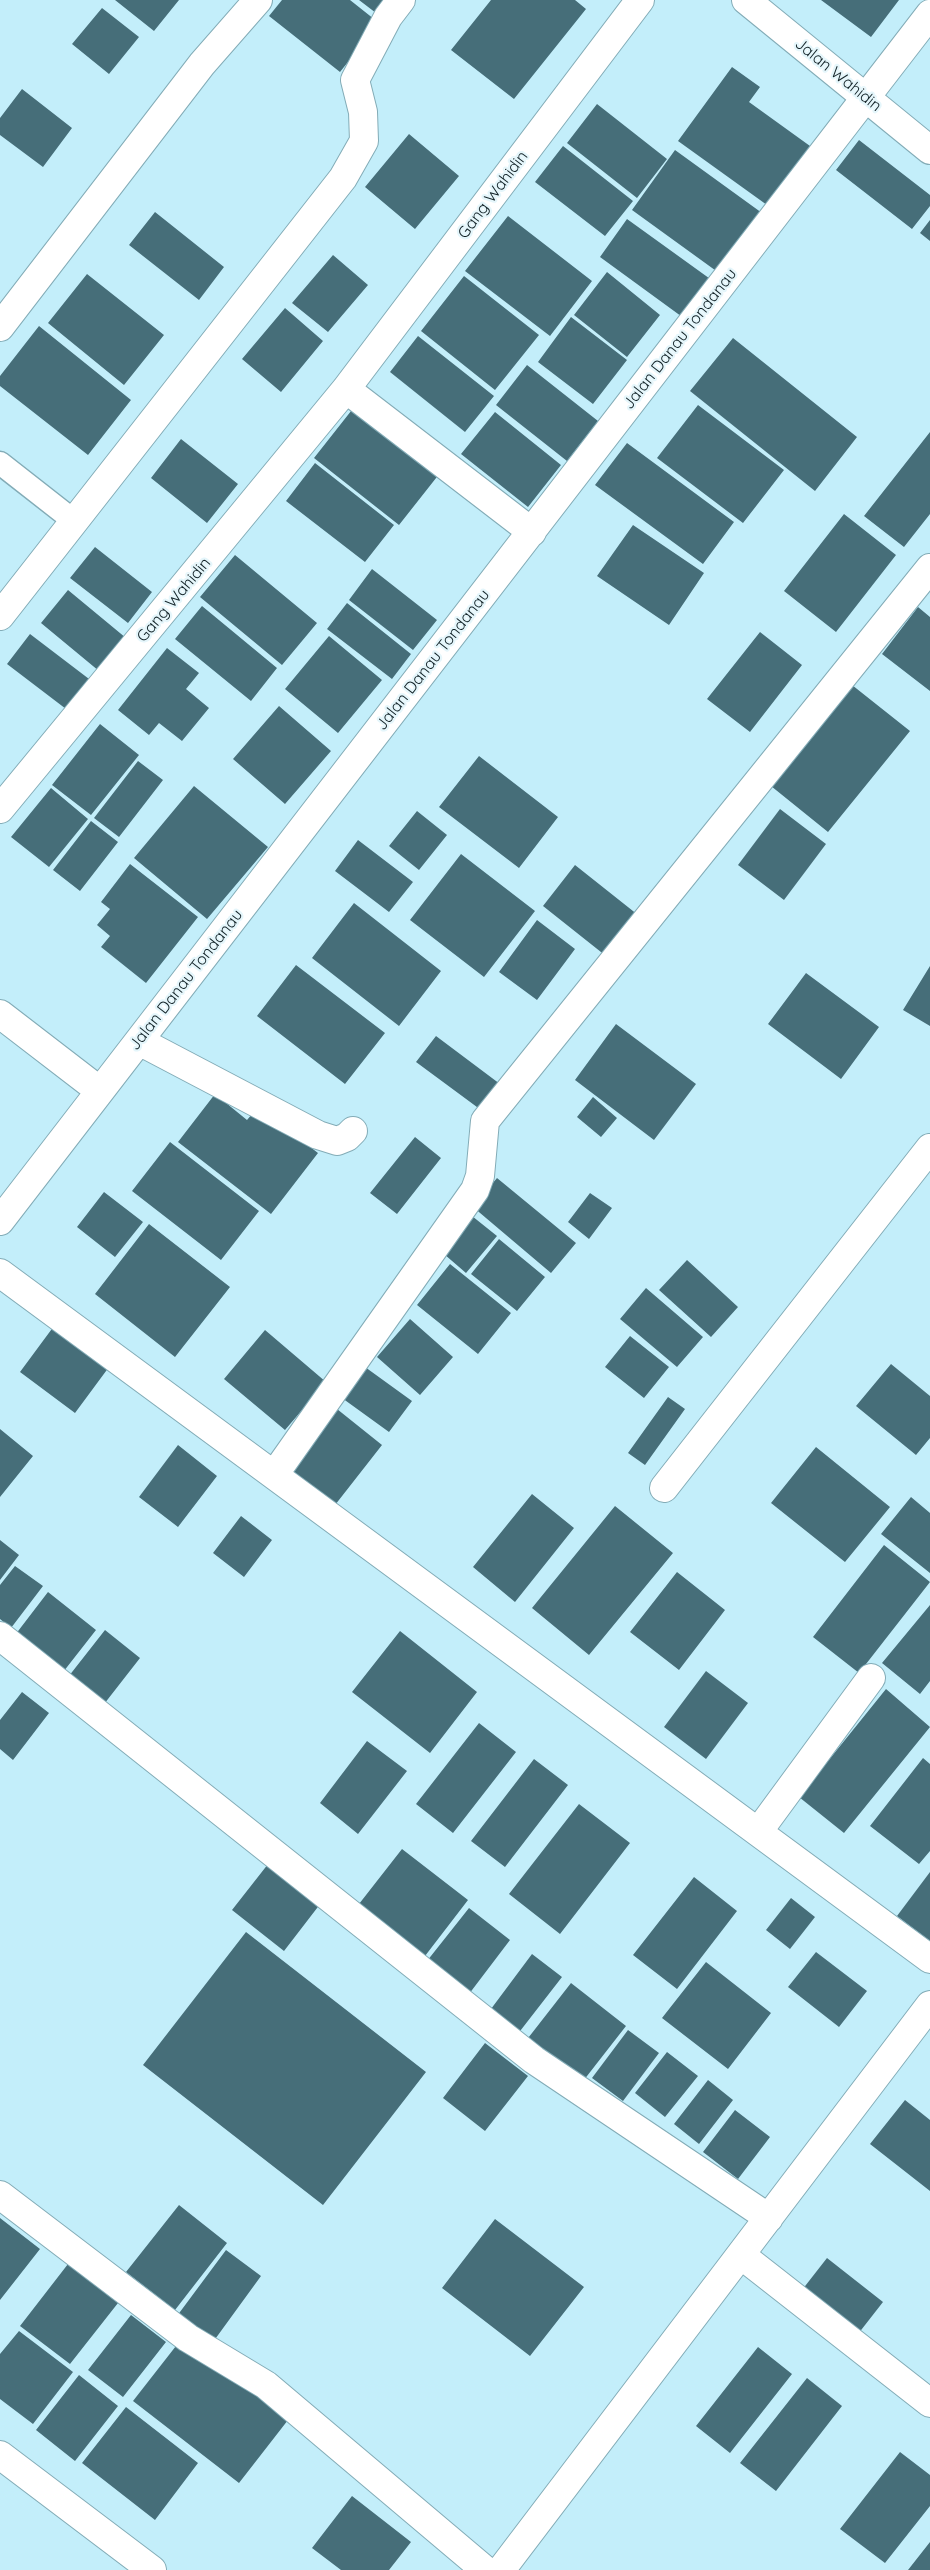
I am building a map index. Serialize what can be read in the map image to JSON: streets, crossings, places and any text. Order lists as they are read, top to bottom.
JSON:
{
  "streets": {
    "street": ["Jalan Wahidin", "Gang Wahidin", "Jalan Danau Tondanau"]
  },
  "crossings": [
    ["Jalan Wahidin", "Jalan Danau Tondanau"]
  ]
}
